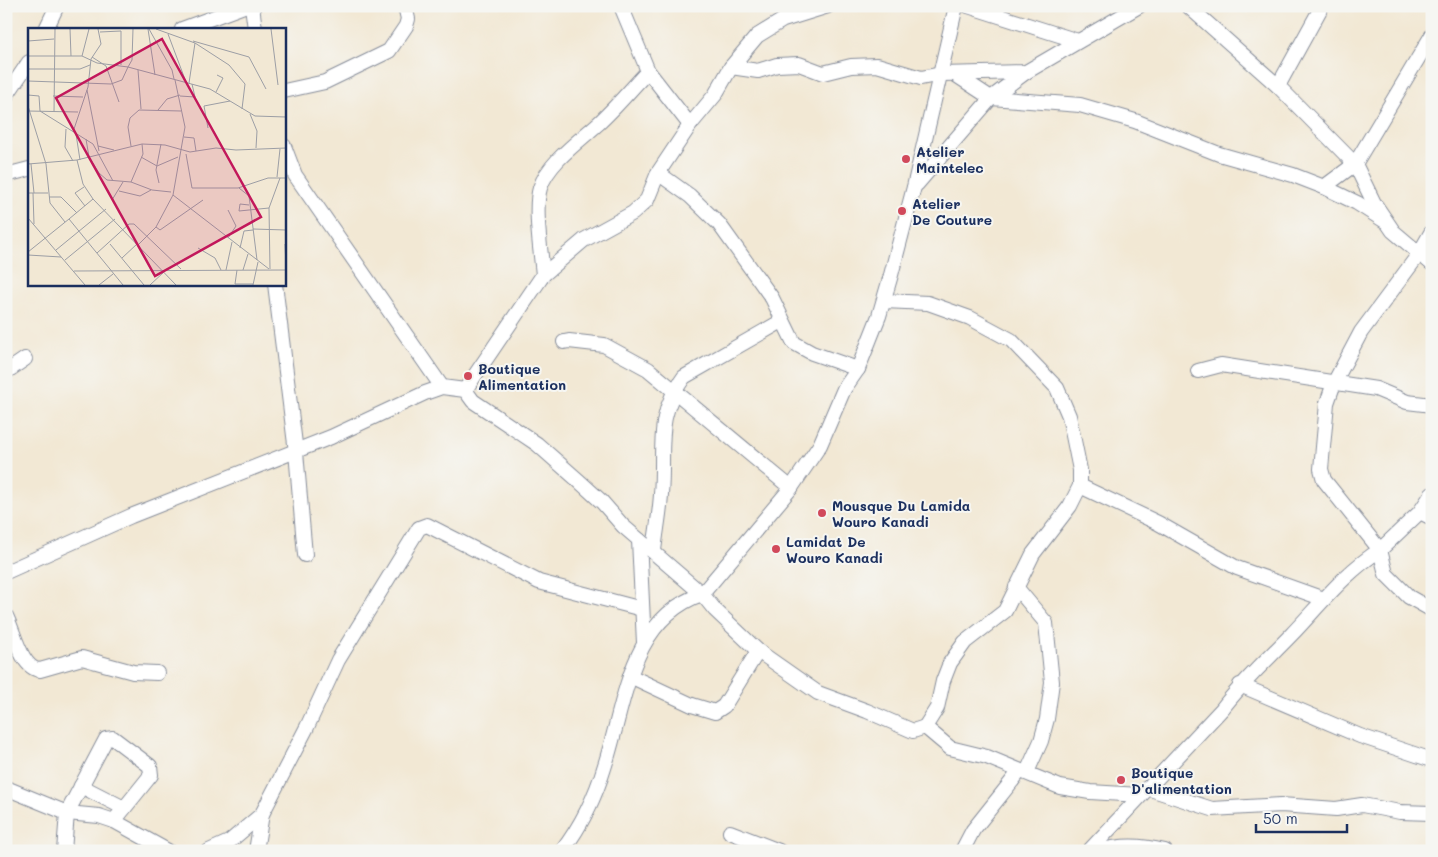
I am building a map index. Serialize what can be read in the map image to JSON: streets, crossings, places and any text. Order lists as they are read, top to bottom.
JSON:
{
  "places": [
    "Atelier Maintelec",
    "Atelier De Couture",
    "Boutique Alimentation",
    "Mousque Du Lamida Wouro Kanadi",
    "Lamidat De Wouro Kanadi",
    "Boutique D'alimentation"
  ],
  "scale_bar": "50 m"
}
